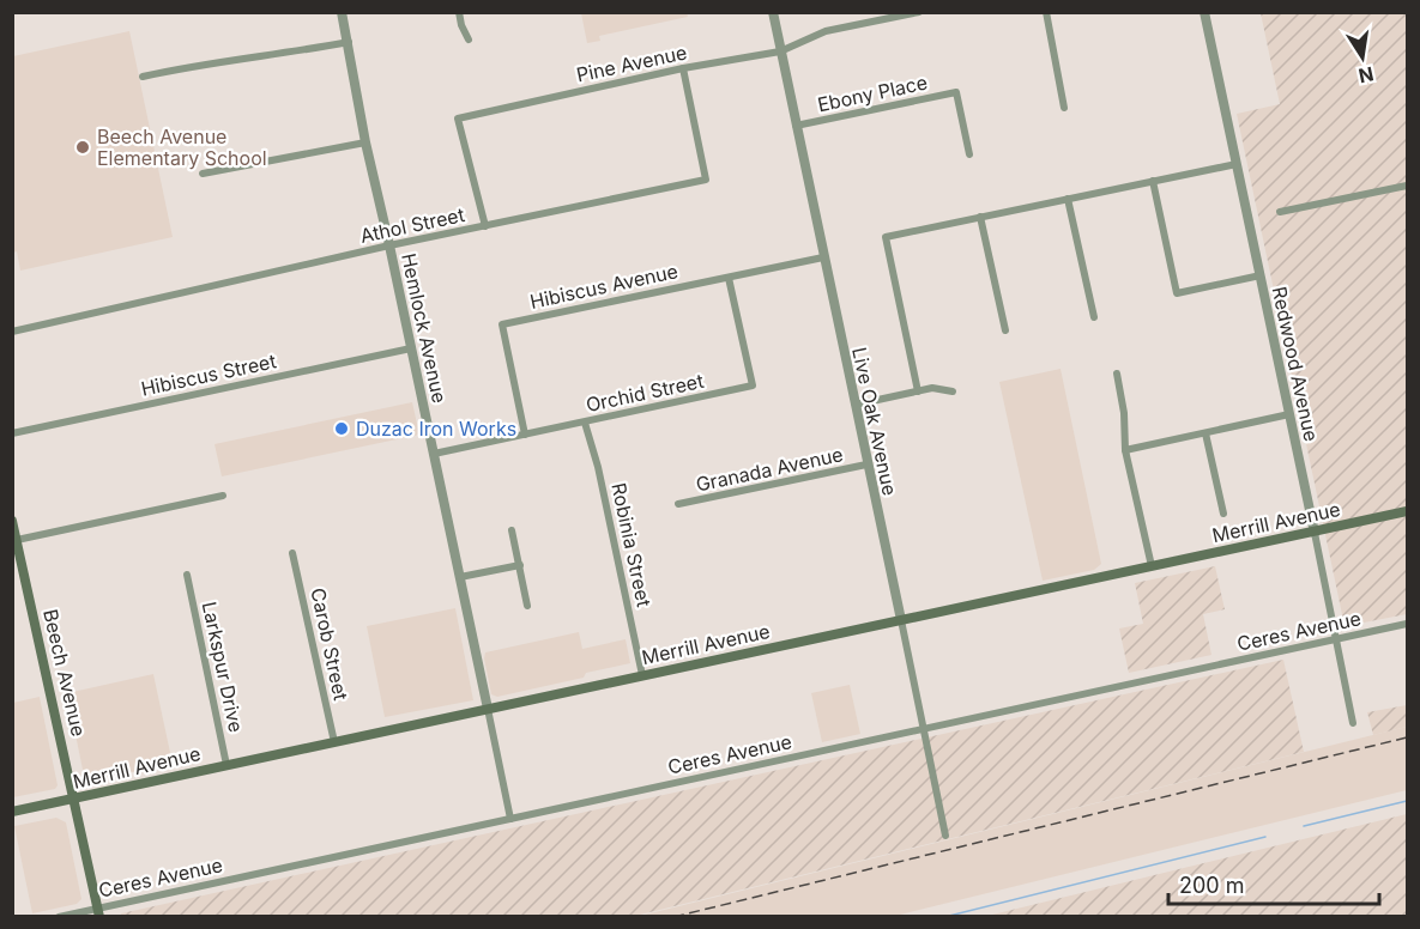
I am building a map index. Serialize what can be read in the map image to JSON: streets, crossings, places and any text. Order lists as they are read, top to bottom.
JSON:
{
  "streets": {
    "main road": ["Merrill Avenue", "Beech Avenue"],
    "street": [
      "Pine Avenue",
      "Ebony Place",
      "Athol Street",
      "Hibiscus Avenue",
      "Hemlock Avenue",
      "Redwood Avenue",
      "Hibiscus Street",
      "Orchid Street",
      "Live Oak Avenue",
      "Granada Avenue",
      "Robinia Street",
      "Ceres Avenue",
      "Carob Street",
      "Larkspur Drive"
    ]
  },
  "crossings": [
    ["Pine Avenue", "Athol Street"],
    ["Pine Avenue", "Live Oak Avenue"],
    ["Ebony Place", "Live Oak Avenue"],
    ["Athol Street", "Hemlock Avenue"],
    ["Hibiscus Avenue", "Orchid Street"],
    ["Hibiscus Avenue", "Live Oak Avenue"],
    ["Hemlock Avenue", "Hibiscus Street"],
    ["Hemlock Avenue", "Orchid Street"],
    ["Hemlock Avenue", "Merrill Avenue"],
    ["Hemlock Avenue", "Ceres Avenue"],
    ["Redwood Avenue", "Merrill Avenue"],
    ["Redwood Avenue", "Ceres Avenue"],
    ["Orchid Street", "Robinia Street"],
    ["Live Oak Avenue", "Granada Avenue"],
    ["Live Oak Avenue", "Merrill Avenue"],
    ["Live Oak Avenue", "Ceres Avenue"],
    ["Merrill Avenue", "Robinia Street"],
    ["Merrill Avenue", "Carob Street"],
    ["Merrill Avenue", "Larkspur Drive"],
    ["Merrill Avenue", "Beech Avenue"],
    ["Ceres Avenue", "Beech Avenue"]
  ],
  "places": ["Beech Avenue Elementary School", "Duzac Iron Works"],
  "scale_bar": "200 m",
  "north": "bottom"
}
